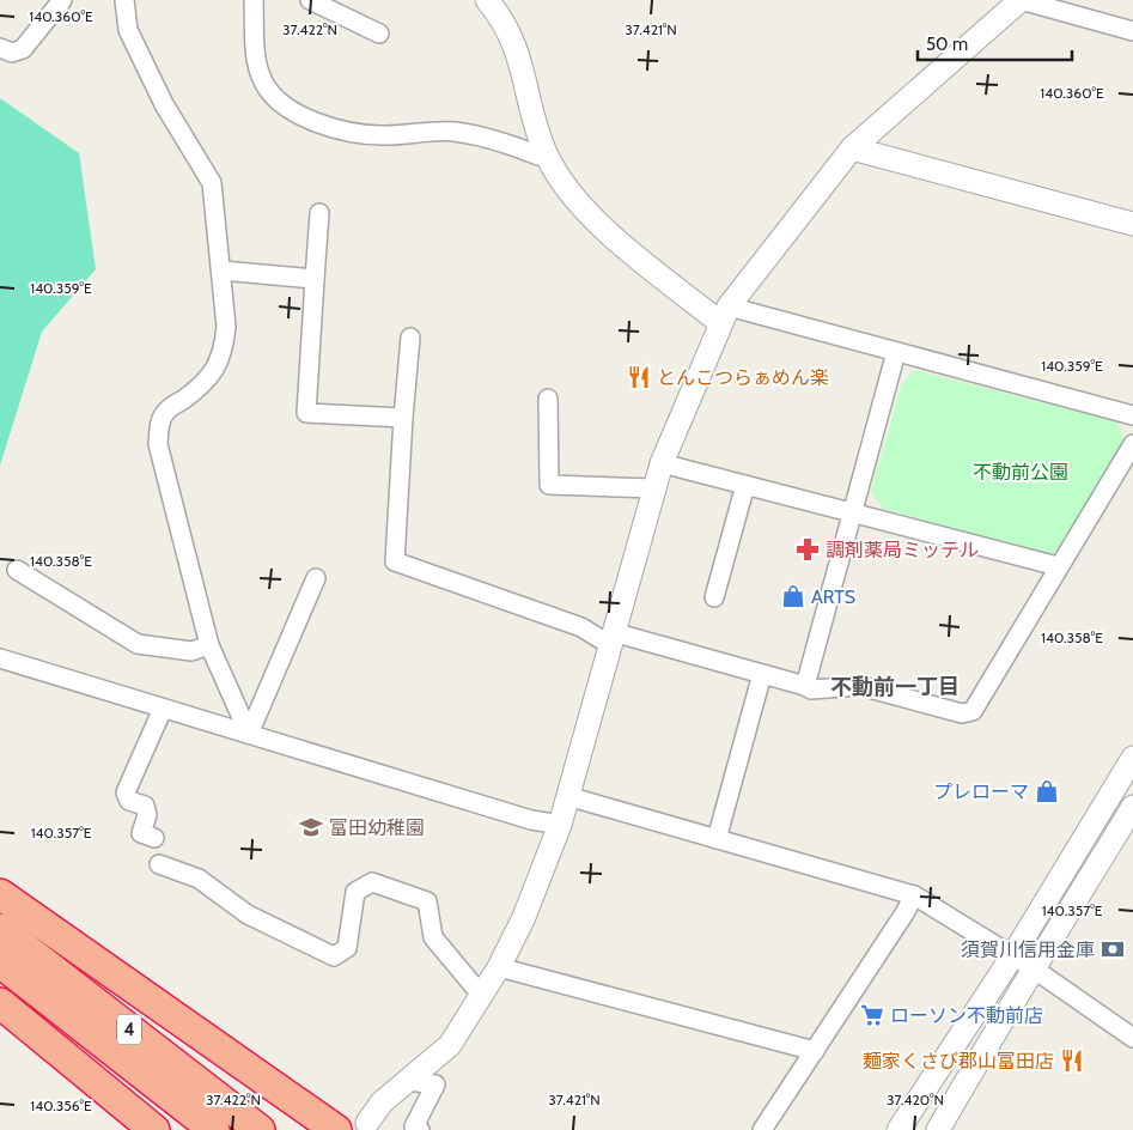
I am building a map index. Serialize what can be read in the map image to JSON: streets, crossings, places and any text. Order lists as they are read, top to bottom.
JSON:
{
  "streets": {
    "highway": ["4"]
  },
  "districts": ["不動前一丁目"],
  "parks": ["不動前公園"],
  "places": {
    "restaurant": ["とんこつらぁめん楽", "麺家くさび郡山富田店"],
    "pharmacy": ["調剤薬局ミッテル"],
    "shop": ["ARTS", "プレローマ"],
    "school or university": ["富田幼稚園"],
    "bank": ["須賀川信用金庫"],
    "supermarket": ["ローソン不動前店"]
  },
  "scale_bar": "50 m",
  "coordinates": [
    "140.360°E",
    "37.422°N",
    "37.421°N",
    "140.359°E",
    "140.358°E",
    "140.357°E",
    "37.420°N",
    "140.356°E"
  ]
}
